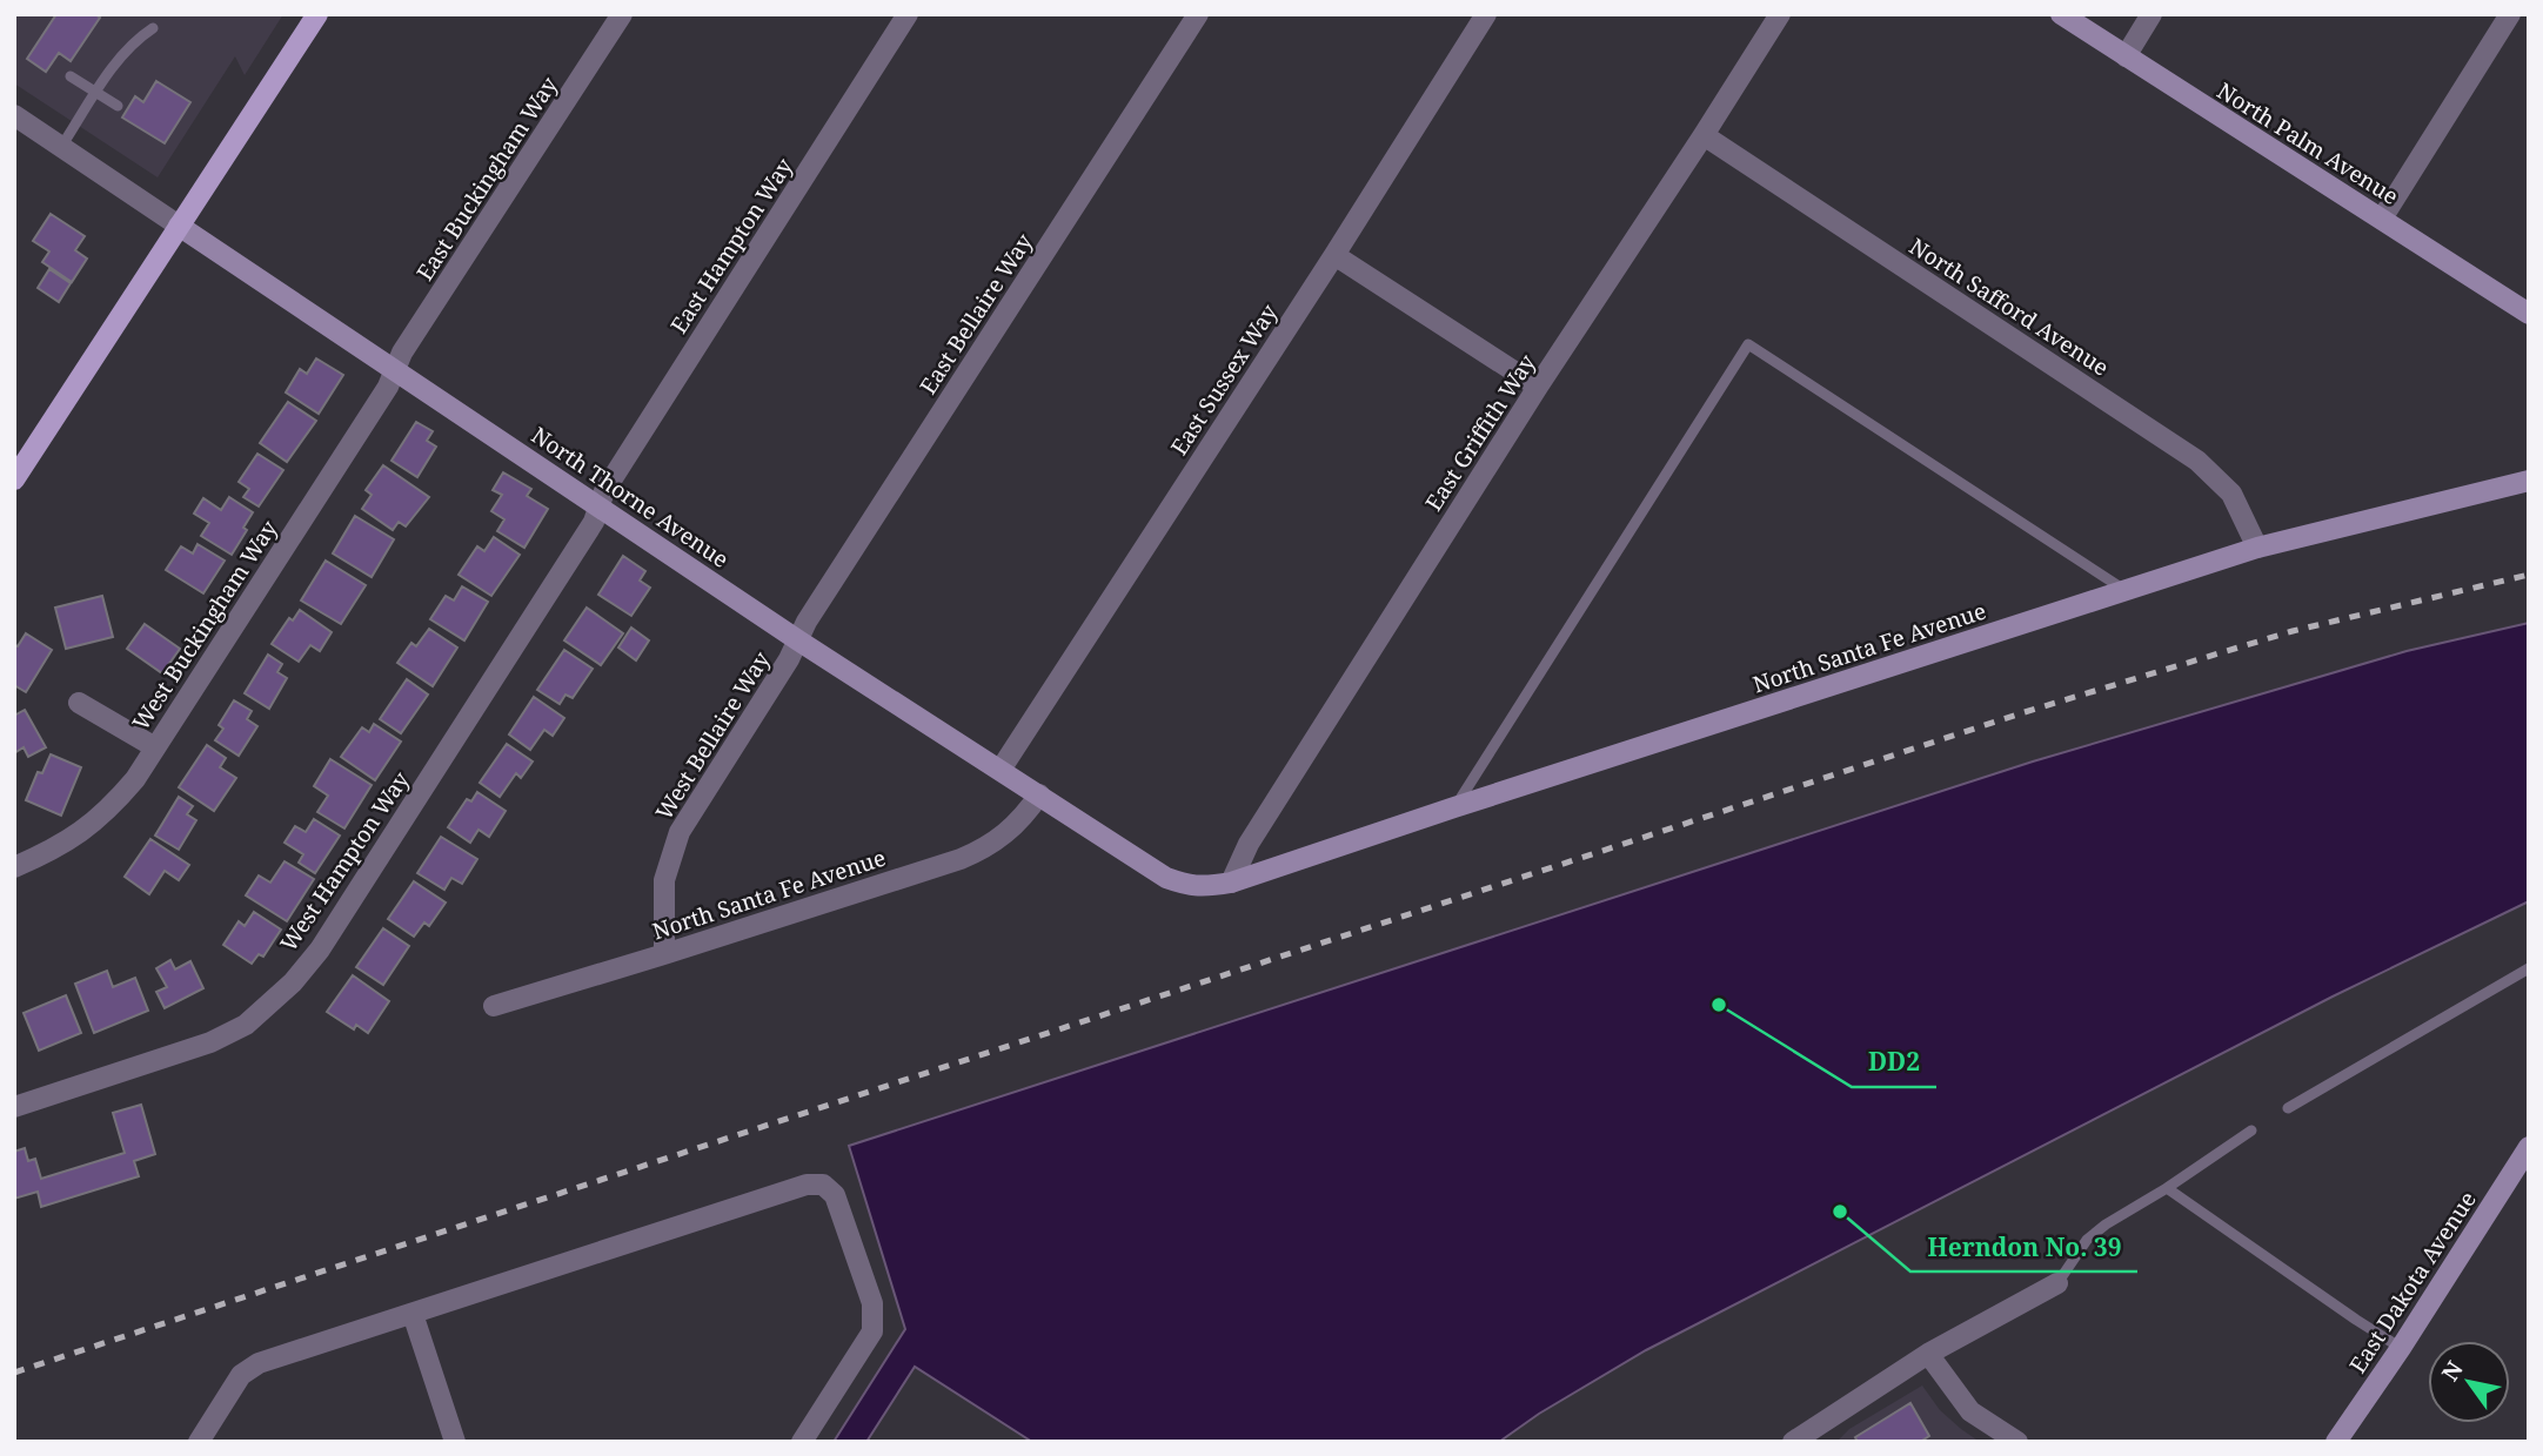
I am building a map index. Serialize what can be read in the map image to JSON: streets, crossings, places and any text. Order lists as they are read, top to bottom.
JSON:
{
  "streets": {
    "street": [
      "North Palm Avenue",
      "East Buckingham Way",
      "East Hampton Way",
      "North Safford Avenue",
      "East Bellaire Way",
      "East Sussex Way",
      "East Griffith Way",
      "North Thorne Avenue",
      "West Buckingham Way",
      "North Santa Fe Avenue",
      "West Bellaire Way",
      "West Hampton Way",
      "East Dakota Avenue"
    ]
  },
  "crossings": [
    ["East Buckingham Way", "North Thorne Avenue"],
    ["East Buckingham Way", "West Buckingham Way"],
    ["East Hampton Way", "North Thorne Avenue"],
    ["East Hampton Way", "West Hampton Way"],
    ["North Safford Avenue", "East Griffith Way"],
    ["North Safford Avenue", "North Santa Fe Avenue"],
    ["East Bellaire Way", "North Thorne Avenue"],
    ["East Bellaire Way", "West Bellaire Way"],
    ["East Sussex Way", "North Thorne Avenue"],
    ["East Griffith Way", "North Thorne Avenue"],
    ["East Griffith Way", "North Santa Fe Avenue"],
    ["North Thorne Avenue", "West Buckingham Way"],
    ["North Thorne Avenue", "North Santa Fe Avenue"],
    ["North Thorne Avenue", "West Bellaire Way"],
    ["North Thorne Avenue", "West Hampton Way"],
    ["North Santa Fe Avenue", "West Bellaire Way"]
  ],
  "places": ["DD2", "Herndon No. 39"],
  "north": "top left"
}
